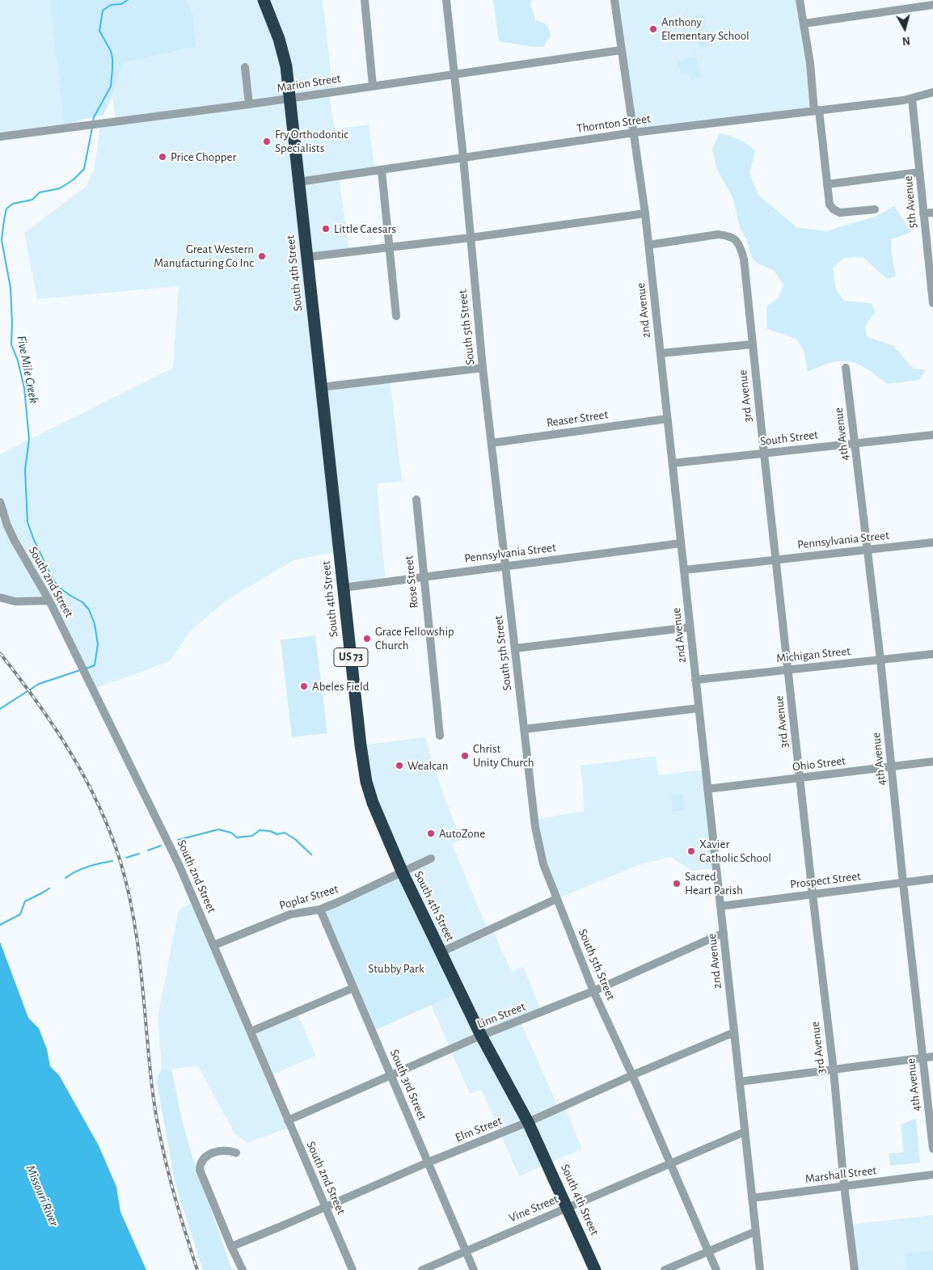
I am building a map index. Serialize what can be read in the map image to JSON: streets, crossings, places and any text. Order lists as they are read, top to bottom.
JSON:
{
  "streets": {
    "highway": ["South 4th Street", "US 73"],
    "street": [
      "Marion Street",
      "Thornton Street",
      "5th Avenue",
      "2nd Avenue",
      "South 5th Street",
      "3rd Avenue",
      "Reaser Street",
      "4th Avenue",
      "South Street",
      "Pennsylvania Street",
      "South 2nd Street",
      "Rose Street",
      "Michigan Street",
      "Ohio Street",
      "Prospect Street",
      "Poplar Street",
      "Linn Street",
      "South 3rd Street",
      "Elm Street",
      "Marshall Street",
      "Vine Street"
    ]
  },
  "crossings": [
    ["Marion Street", "South 4th Street"],
    ["Marion Street", "2nd Avenue"],
    ["Marion Street", "South 5th Street"],
    ["Thornton Street", "5th Avenue"],
    ["Thornton Street", "South 4th Street"],
    ["Thornton Street", "2nd Avenue"],
    ["Thornton Street", "South 5th Street"],
    ["South 4th Street", "Pennsylvania Street"],
    ["South 4th Street", "Poplar Street"],
    ["South 4th Street", "Linn Street"],
    ["South 4th Street", "Elm Street"],
    ["South 4th Street", "Vine Street"],
    ["2nd Avenue", "3rd Avenue"],
    ["2nd Avenue", "Reaser Street"],
    ["2nd Avenue", "South Street"],
    ["2nd Avenue", "Pennsylvania Street"],
    ["2nd Avenue", "Michigan Street"],
    ["2nd Avenue", "Ohio Street"],
    ["2nd Avenue", "Prospect Street"],
    ["2nd Avenue", "Linn Street"],
    ["2nd Avenue", "Elm Street"],
    ["2nd Avenue", "Marshall Street"],
    ["2nd Avenue", "Vine Street"],
    ["South 5th Street", "Reaser Street"],
    ["South 5th Street", "Pennsylvania Street"],
    ["South 5th Street", "Linn Street"],
    ["South 5th Street", "Elm Street"],
    ["South 5th Street", "Vine Street"],
    ["3rd Avenue", "South Street"],
    ["3rd Avenue", "Pennsylvania Street"],
    ["3rd Avenue", "Michigan Street"],
    ["3rd Avenue", "Ohio Street"],
    ["3rd Avenue", "Prospect Street"],
    ["3rd Avenue", "Marshall Street"],
    ["4th Avenue", "South Street"],
    ["4th Avenue", "Pennsylvania Street"],
    ["4th Avenue", "Michigan Street"],
    ["4th Avenue", "Ohio Street"],
    ["4th Avenue", "Prospect Street"],
    ["Pennsylvania Street", "Rose Street"],
    ["South 2nd Street", "Poplar Street"],
    ["South 2nd Street", "Linn Street"],
    ["South 2nd Street", "Elm Street"],
    ["Poplar Street", "South 3rd Street"],
    ["Linn Street", "South 3rd Street"],
    ["South 3rd Street", "Elm Street"],
    ["South 3rd Street", "Vine Street"]
  ],
  "water": ["Five Mile Creek", "Missouri River"],
  "parks": ["Stubby Park"],
  "places": [
    "Anthony Elementary School",
    "Fry Orthodontic Specialists",
    "Price Chopper",
    "Little Caesars",
    "Great Western Manufacturing Co Inc",
    "Grace Fellowship Church",
    "Abeles Field",
    "Christ Unity Church",
    "Wealcan",
    "AutoZone",
    "Xavier Catholic School",
    "Sacred Heart Parish"
  ],
  "north": "bottom"
}
